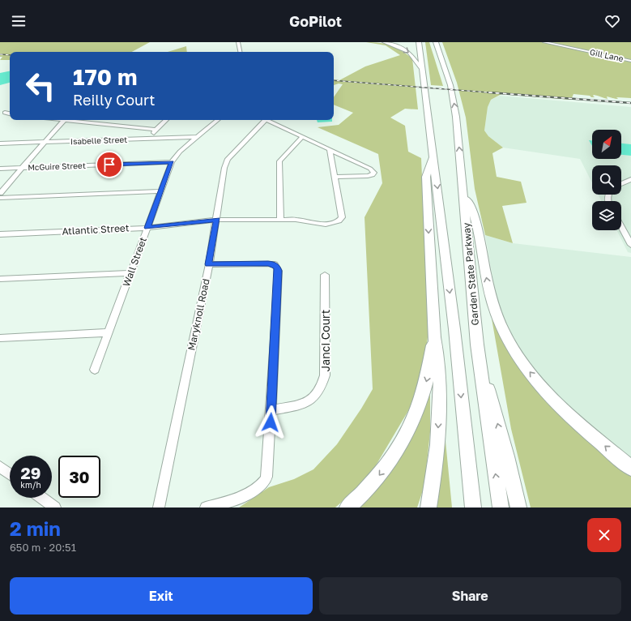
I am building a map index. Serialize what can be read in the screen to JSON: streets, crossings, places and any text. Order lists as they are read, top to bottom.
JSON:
{
  "streets": {
    "highway": ["Garden State Parkway"],
    "street": [
      "Gill Lane",
      "Isabelle Street",
      "McGuire Street",
      "Atlantic Street",
      "Wall Street",
      "Maryknoll Road",
      "Janci Court"
    ]
  },
  "crossings": [
    ["Isabelle Street", "Wall Street"],
    ["McGuire Street", "Wall Street"],
    ["Atlantic Street", "Wall Street"],
    ["Atlantic Street", "Maryknoll Road"]
  ],
  "north": "top right",
  "page": {
    "header": "GoPilot",
    "turn": ["170 m", "Reilly Court"],
    "speed": "29 km/h",
    "limit": "30",
    "heading": ["2 min", "650 m · 20:51"],
    "buttons": ["Exit", "Share"]
  }
}
